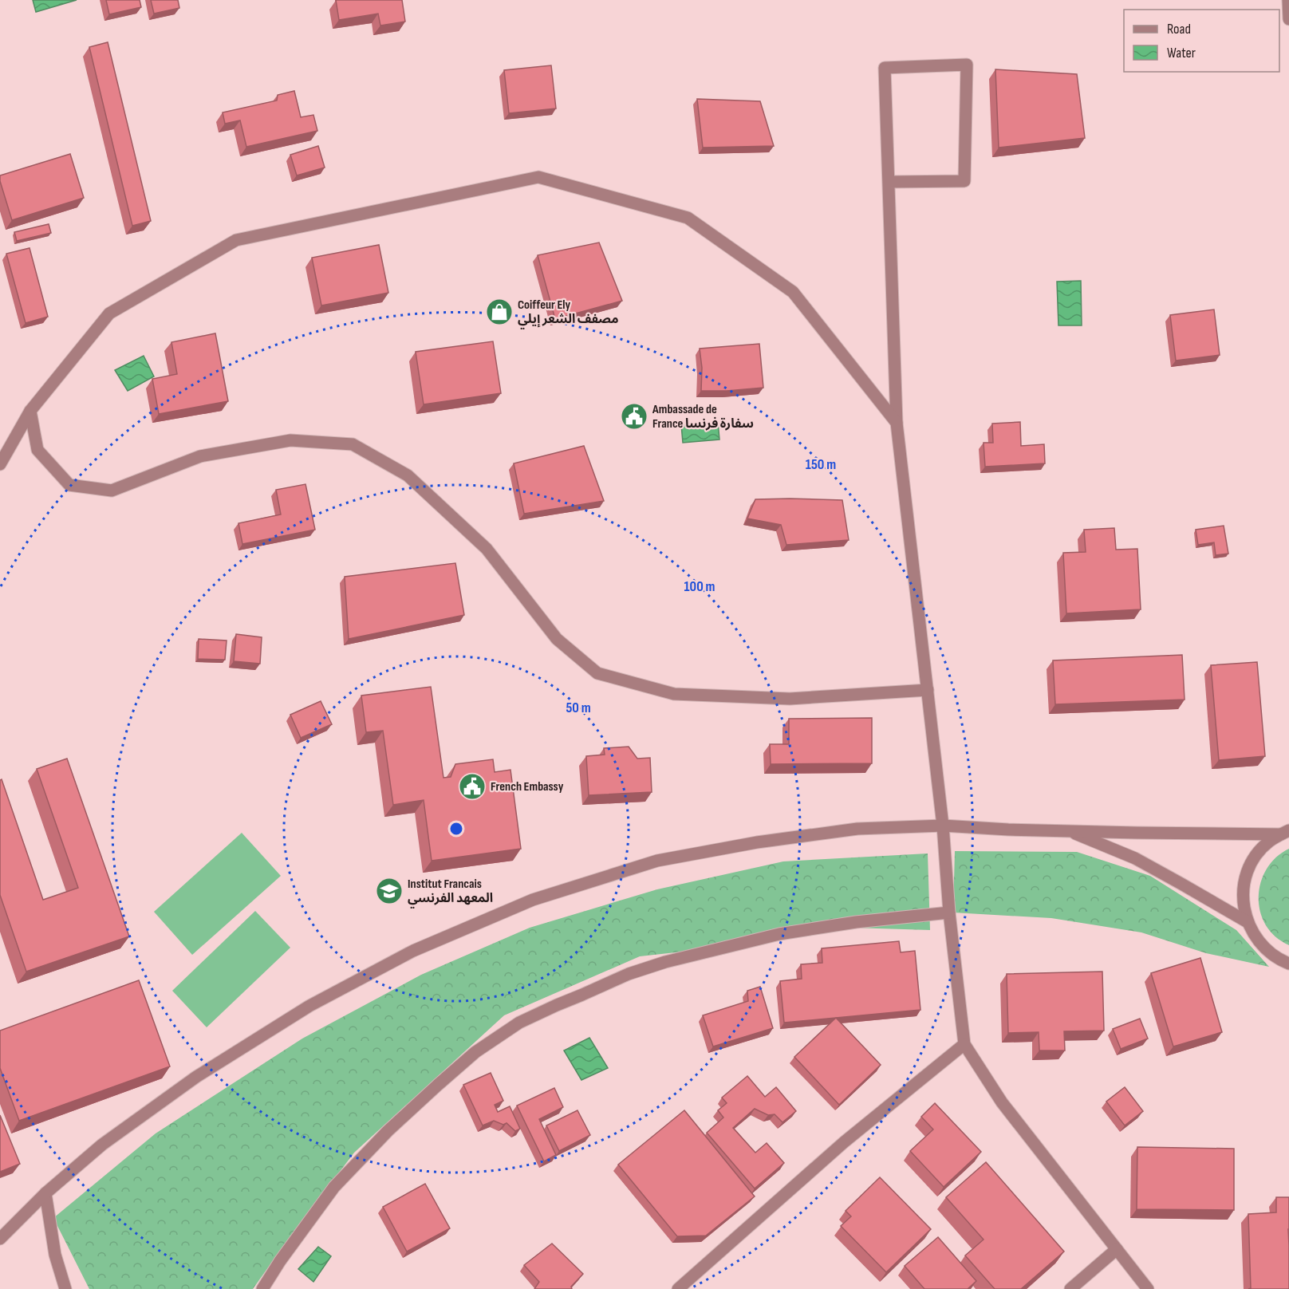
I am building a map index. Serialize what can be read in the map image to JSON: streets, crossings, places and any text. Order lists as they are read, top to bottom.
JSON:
{
  "places": {
    "shop": ["Coiffeur Ely مصفف الشعر إيلي"],
    "public building": ["Ambassade de France سفارة فرنسا", "French Embassy"],
    "school or university": ["Institut Francais المعهد الفرنسي"]
  },
  "legend": ["Road", "Water"],
  "rings": ["150 m", "100 m", "50 m"]
}
